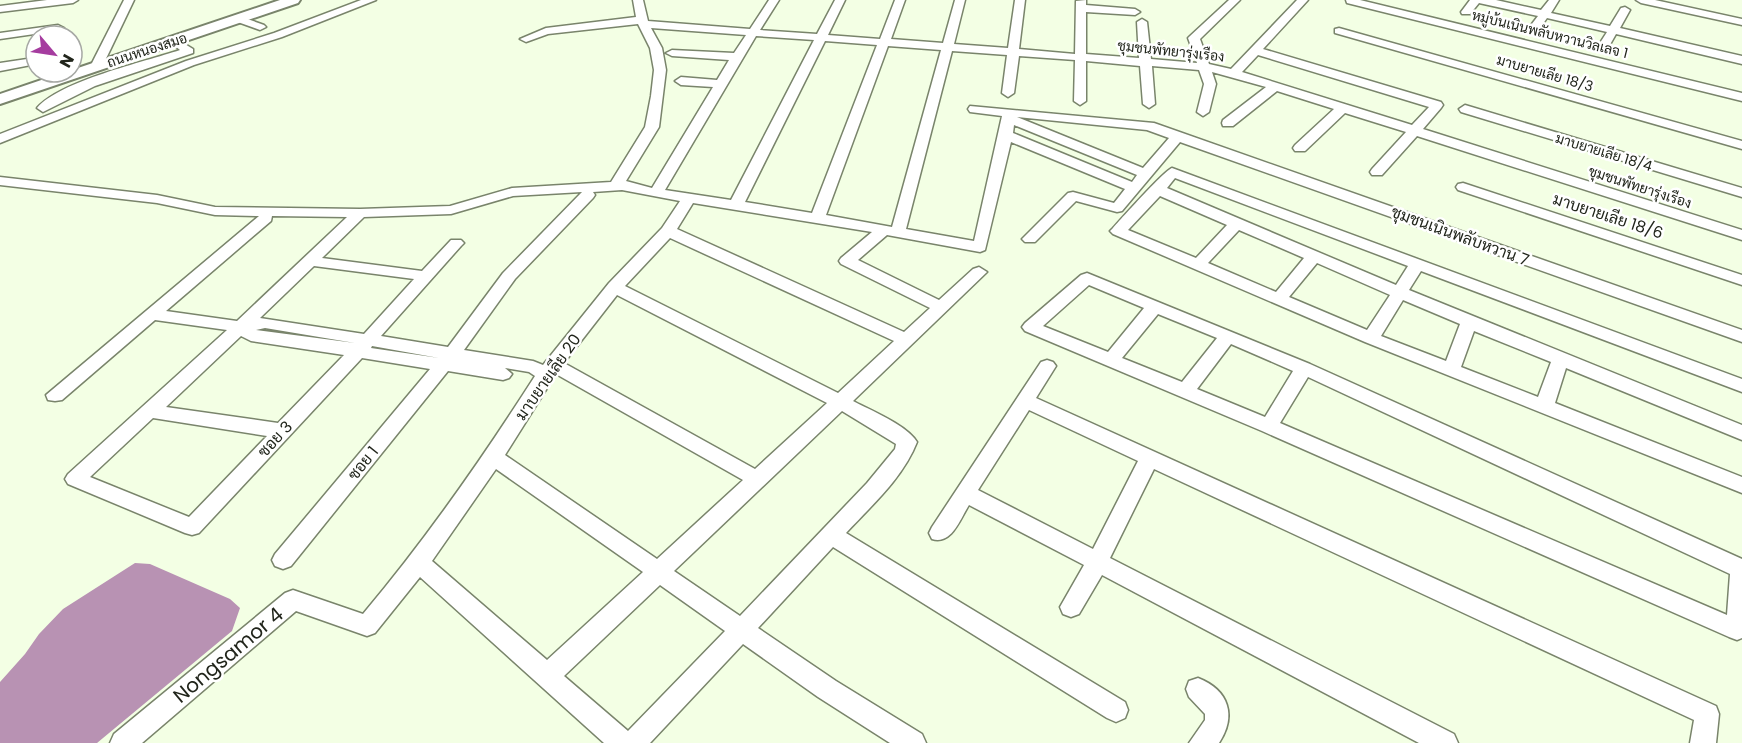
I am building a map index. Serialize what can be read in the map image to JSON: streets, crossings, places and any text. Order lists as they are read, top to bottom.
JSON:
{
  "streets": {
    "street": [
      "หมู่บ้นเนินพลับหวานวิลเลจ 1",
      "ถนนหนองสมอ",
      "ชุมชนพัทยารุ่งเรือง",
      "มาบยายเลีย 18/3",
      "มาบยายเลีย 18/4",
      "มาบยายเลีย 18/6",
      "ชุมชนเนินพลับหวาน 7",
      "มาบยายเลีย 20",
      "ซอย 3",
      "ซอย 1",
      "Nongsamor 4"
    ]
  },
  "crossings": [
    ["มาบยายเลีย 20", "Nongsamor 4"]
  ],
  "north": "bottom right"
}
